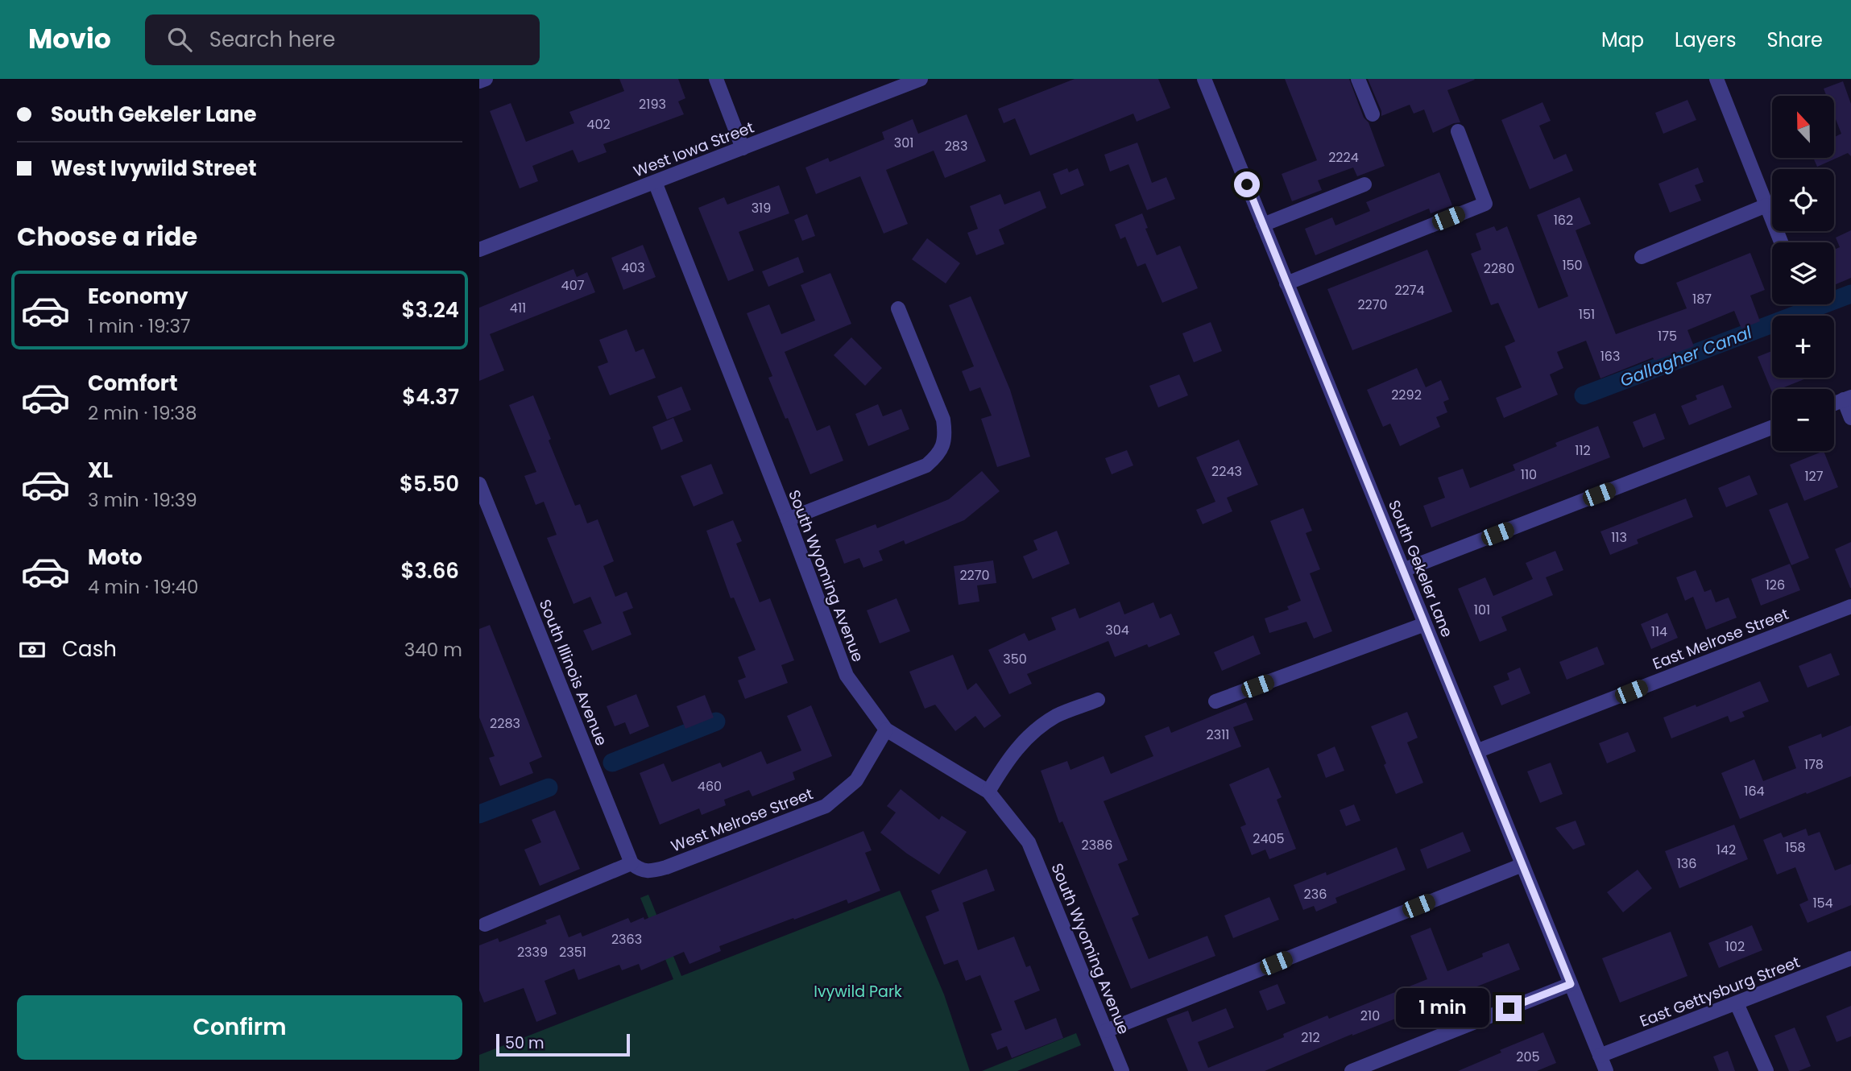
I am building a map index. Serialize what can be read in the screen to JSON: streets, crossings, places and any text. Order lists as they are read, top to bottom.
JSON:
{
  "streets": {
    "street": [
      "West Iowa Street",
      "South Gekeler Lane",
      "South Wyoming Avenue",
      "East Melrose Street",
      "South Illinois Avenue",
      "West Melrose Street",
      "East Gettysburg Street"
    ]
  },
  "crossings": [
    ["West Iowa Street", "South Wyoming Avenue"],
    ["South Gekeler Lane", "East Melrose Street"],
    ["South Gekeler Lane", "East Gettysburg Street"],
    ["South Wyoming Avenue", "West Melrose Street"],
    ["South Illinois Avenue", "West Melrose Street"]
  ],
  "water": ["Gallagher Canal"],
  "parks": ["Ivywild Park"],
  "house_numbers": [
    "2193",
    "402",
    "301",
    "283",
    "2224",
    "319",
    "162",
    "150",
    "403",
    "2280",
    "407",
    "2274",
    "187",
    "2270",
    "411",
    "151",
    "175",
    "163",
    "2292",
    "112",
    "2243",
    "110",
    "127",
    "113",
    "2270",
    "126",
    "101",
    "304",
    "114",
    "350",
    "2283",
    "2311",
    "178",
    "460",
    "164",
    "2405",
    "2386",
    "158",
    "142",
    "136",
    "236",
    "154",
    "2363",
    "102",
    "2339",
    "2351",
    "210",
    "212",
    "205"
  ],
  "scale_bar": "50 m",
  "north": "top",
  "page": {
    "header": "Movio",
    "search": "Search here",
    "nav": ["Map", "Layers", "Share"],
    "banner": ["South Gekeler Lane", "West Ivywild Street"],
    "map_buttons": ["+", "−"],
    "heading": "Choose a ride",
    "list": [
      {
        "name": "Economy",
        "note": "1 min · 19:37",
        "value": "$3.24"
      },
      {
        "name": "Comfort",
        "note": "2 min · 19:38",
        "value": "$4.37"
      },
      {
        "name": "XL",
        "note": "3 min · 19:39",
        "value": "$5.50"
      },
      {
        "name": "Moto",
        "note": "4 min · 19:40",
        "value": "$3.66"
      }
    ],
    "pay": ["Cash", "340 m"],
    "buttons": "Confirm",
    "bubble": "1 min",
    "scale": "50 m"
  }
}
